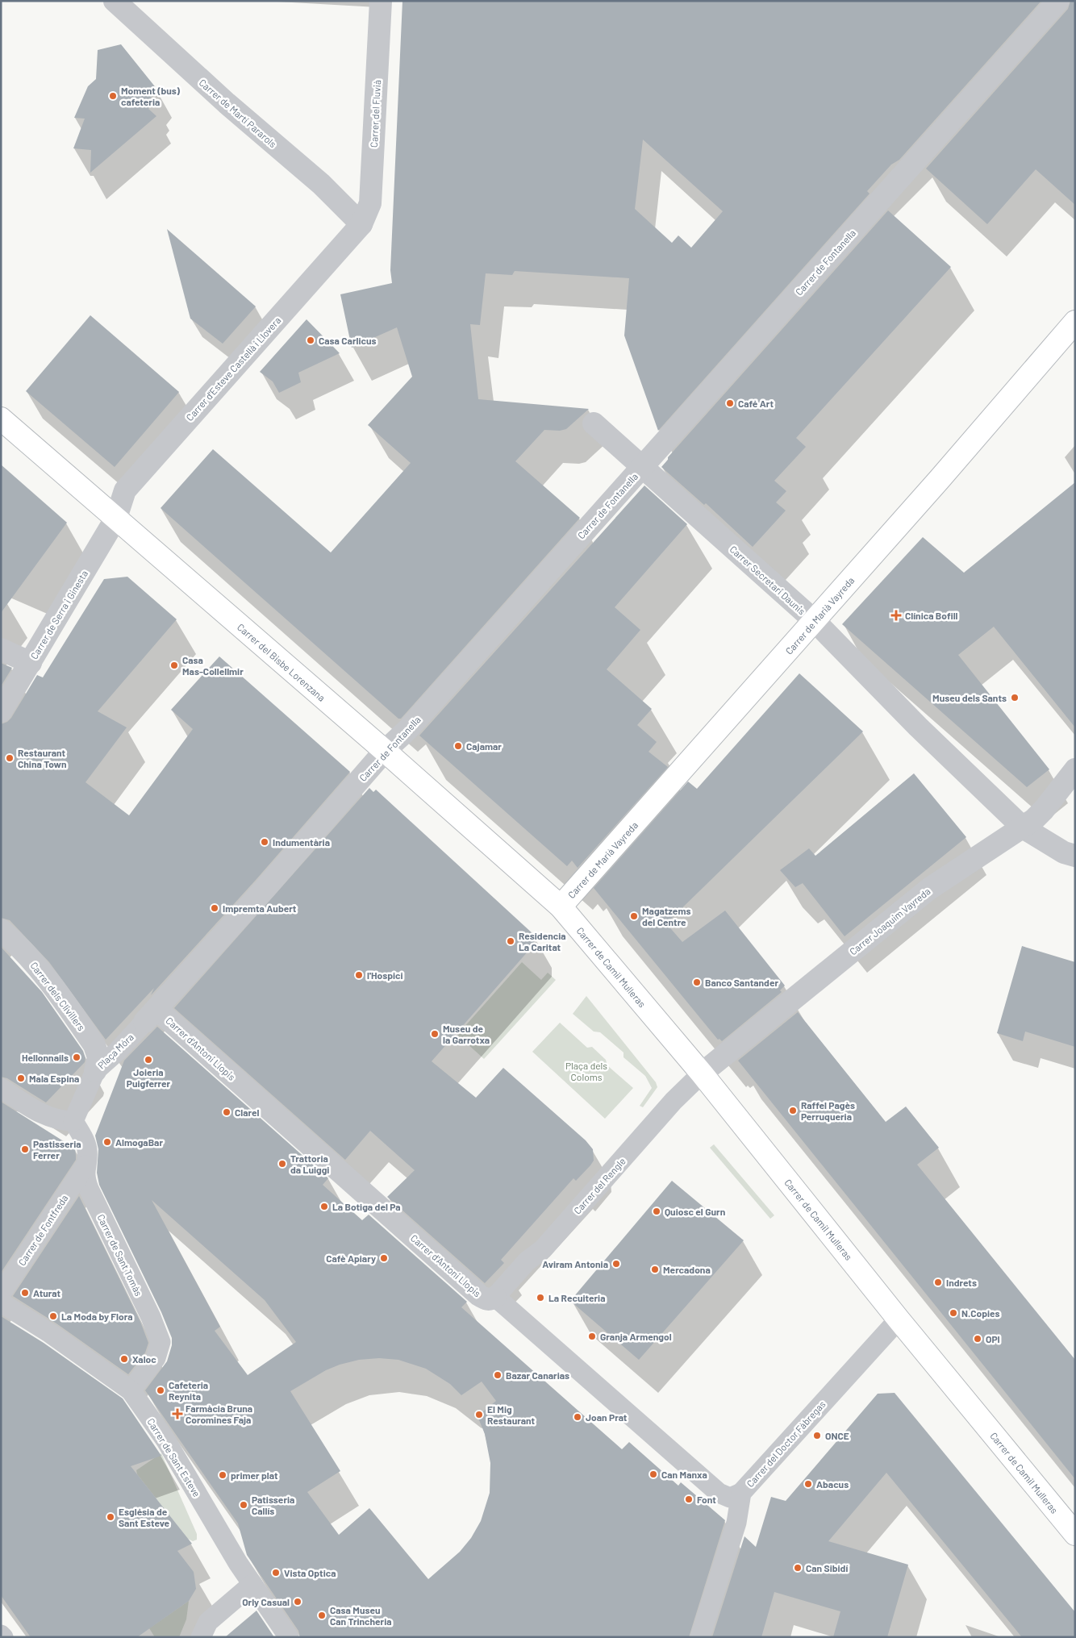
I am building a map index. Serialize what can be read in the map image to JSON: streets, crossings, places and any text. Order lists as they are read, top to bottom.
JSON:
{
  "streets": {
    "main road": ["Carrer de Marià Vayreda", "Carrer del Bisbe Lorenzana", "Carrer de Camil Mulleras"],
    "street": [
      "Carrer de Martí Pararols",
      "Carrer del Fluvià",
      "Carrer de Fontanella",
      "Carrer d'Esteve Castellà i Llovera",
      "Carrer Secretari Daunis",
      "Carrer de Serra i Ginesta",
      "Carrer Joaquim Vayreda",
      "Carrer dels Clivillers",
      "Carrer d'Antoni Llopis",
      "Plaça Móra",
      "Carrer del Rengle",
      "Carrer de Fontfreda",
      "Carrer de Sant Tomàs",
      "Carrer del Doctor Fàbregas",
      "Carrer de Sant Esteve"
    ]
  },
  "crossings": [
    ["Carrer de Martí Pararols", "Carrer del Fluvià"],
    ["Carrer de Martí Pararols", "Carrer d'Esteve Castellà i Llovera"],
    ["Carrer del Fluvià", "Carrer d'Esteve Castellà i Llovera"],
    ["Carrer de Fontanella", "Carrer Secretari Daunis"],
    ["Carrer de Fontanella", "Carrer del Bisbe Lorenzana"],
    ["Carrer de Fontanella", "Carrer d'Antoni Llopis"],
    ["Carrer de Fontanella", "Plaça Móra"],
    ["Carrer d'Esteve Castellà i Llovera", "Carrer de Serra i Ginesta"],
    ["Carrer d'Esteve Castellà i Llovera", "Carrer del Bisbe Lorenzana"],
    ["Carrer Secretari Daunis", "Carrer de Marià Vayreda"],
    ["Carrer Secretari Daunis", "Carrer Joaquim Vayreda"],
    ["Carrer de Serra i Ginesta", "Carrer del Bisbe Lorenzana"],
    ["Carrer de Marià Vayreda", "Carrer del Bisbe Lorenzana"],
    ["Carrer de Marià Vayreda", "Carrer de Camil Mulleras"],
    ["Carrer del Bisbe Lorenzana", "Carrer de Camil Mulleras"],
    ["Carrer Joaquim Vayreda", "Carrer de Camil Mulleras"],
    ["Carrer Joaquim Vayreda", "Carrer del Rengle"],
    ["Carrer de Camil Mulleras", "Carrer del Rengle"],
    ["Carrer de Camil Mulleras", "Carrer del Doctor Fàbregas"],
    ["Carrer dels Clivillers", "Plaça Móra"],
    ["Carrer d'Antoni Llopis", "Plaça Móra"],
    ["Carrer d'Antoni Llopis", "Carrer del Rengle"],
    ["Carrer d'Antoni Llopis", "Carrer del Doctor Fàbregas"],
    ["Plaça Móra", "Carrer de Sant Tomàs"],
    ["Carrer de Fontfreda", "Carrer de Sant Tomàs"],
    ["Carrer de Sant Tomàs", "Carrer de Sant Esteve"]
  ],
  "parks": ["Plaça dels Coloms"],
  "places": {
    "other": [
      "Moment (bus) cafeteria",
      "Casa Carlicus",
      "Café Art",
      "Casa Mas-Collellmir",
      "Museu dels Sants",
      "Cajamar",
      "Restaurant China Town",
      "Indumentària",
      "Impremta Aubert",
      "Magatzems del Centre",
      "Residencia La Caritat",
      "l'Hospici",
      "Banco Santander",
      "Museu de la Garrotxa",
      "Hellonnails",
      "Joieria Puigferrer",
      "Mala Espina",
      "Raffel Pagès Perruqueria",
      "Clarel",
      "AlmogaBar",
      "Pastisseria Ferrer",
      "Trattoria da Luiggi",
      "La Botiga del Pa",
      "Quiosc el Gurn",
      "Cafè Apiary",
      "Aviram Antonia",
      "Mercadona",
      "Indrets",
      "Aturat",
      "La Recuiteria",
      "N.Copies",
      "La Moda by Flora",
      "Granja Armengol",
      "OPI",
      "Xaloc",
      "Bazar Canarias",
      "Cafeteria Reynita",
      "El Mig Restaurant",
      "Joan Prat",
      "ONCE",
      "Can Manxa",
      "primer plat",
      "Abacus",
      "Font",
      "Patisseria Callís",
      "Església de Sant Esteve",
      "Can Sibidí",
      "Vista Optica",
      "Orly Casual",
      "Casa Museu Can Trincheria"
    ],
    "health": ["Clínica Bofill", "Farmàcia Bruna Coromines Faja"]
  }
}
